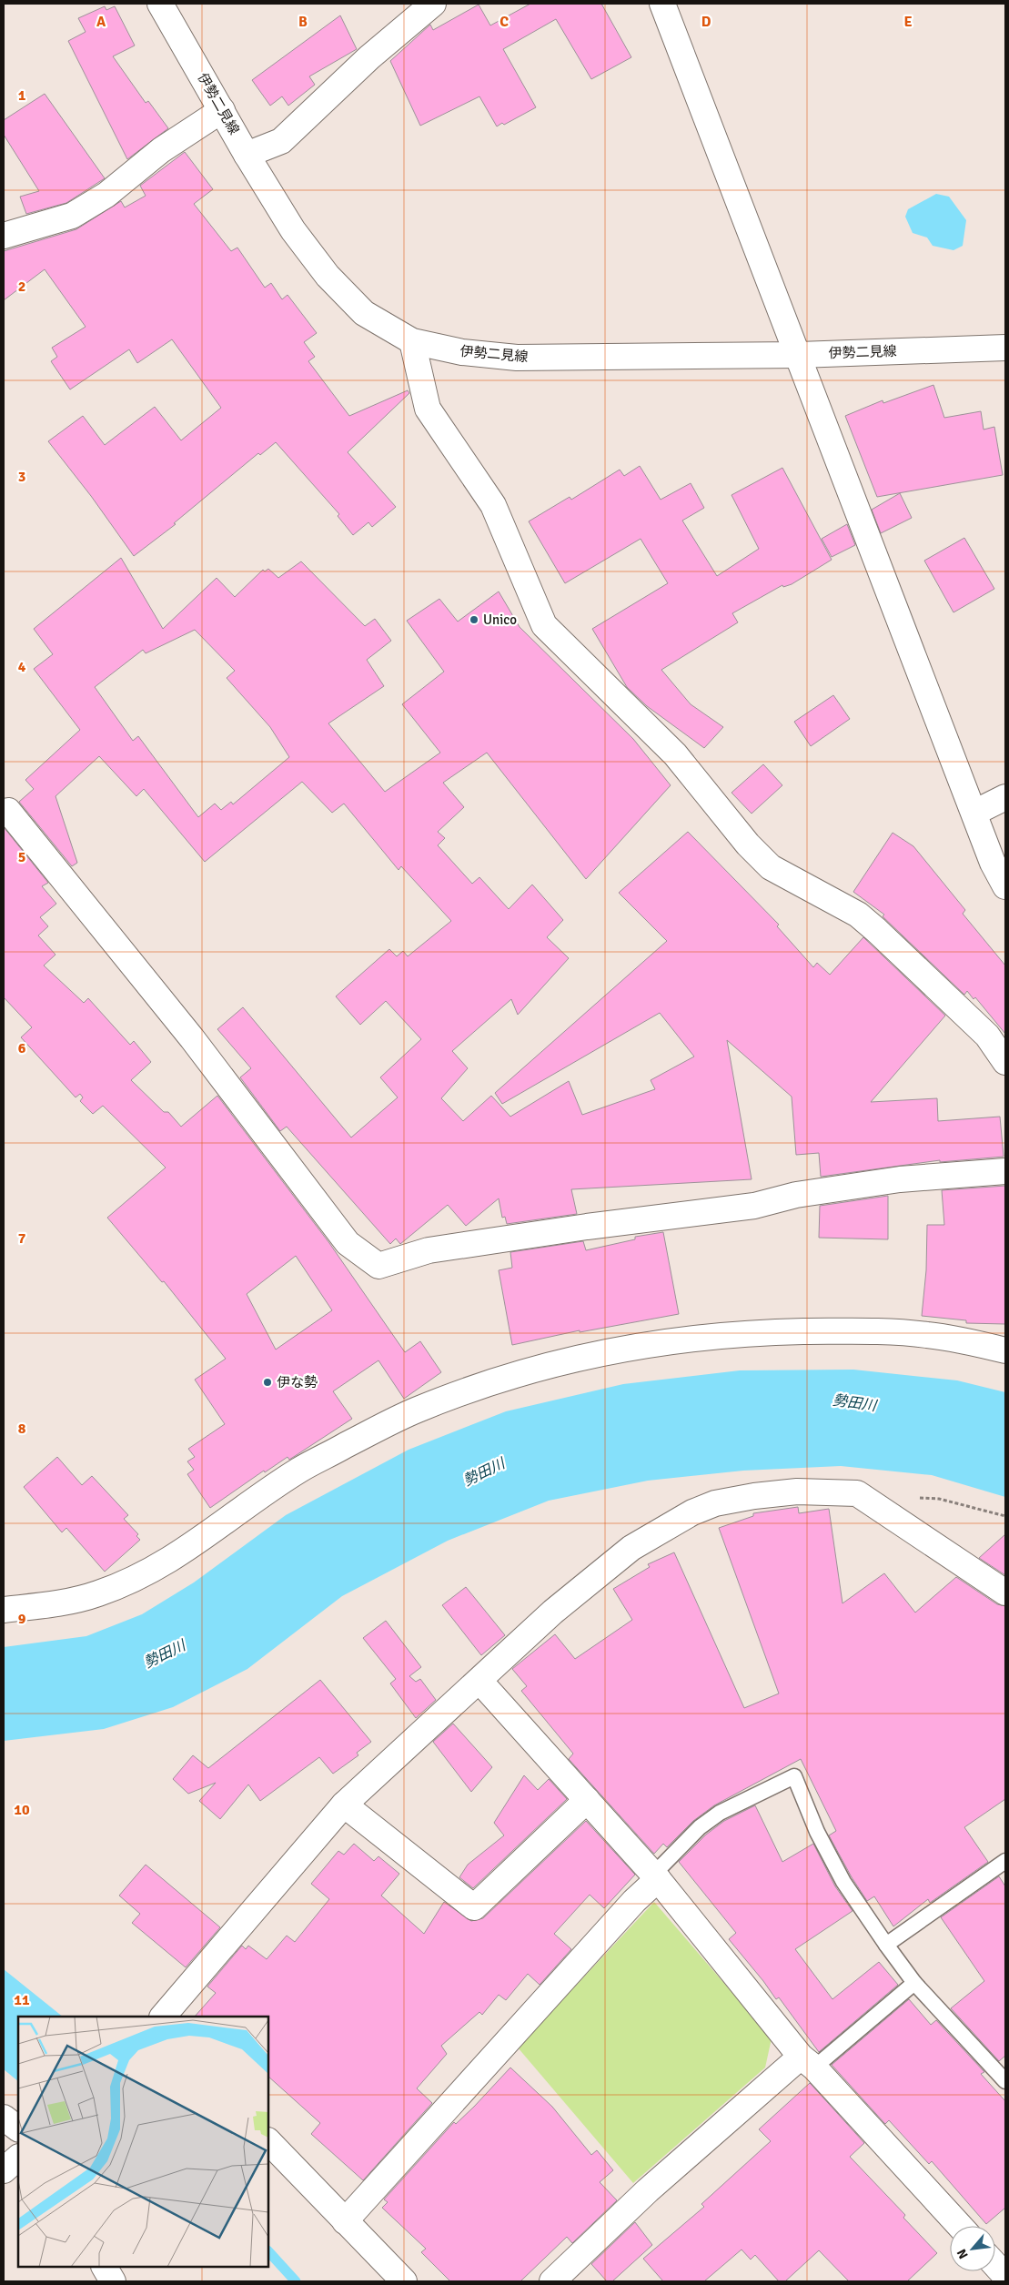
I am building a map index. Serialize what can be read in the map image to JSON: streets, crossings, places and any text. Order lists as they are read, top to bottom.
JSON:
{
  "streets": {
    "street": ["伊勢二見線"]
  },
  "water": ["勢田川"],
  "places": ["Unico", "伊な勢"],
  "north": "bottom left",
  "grid": {
    "columns": [
      "A",
      "B",
      "C",
      "D",
      "E"
    ],
    "rows": [
      "1",
      "2",
      "3",
      "4",
      "5",
      "6",
      "7",
      "8",
      "9",
      "10",
      "11"
    ]
  }
}
